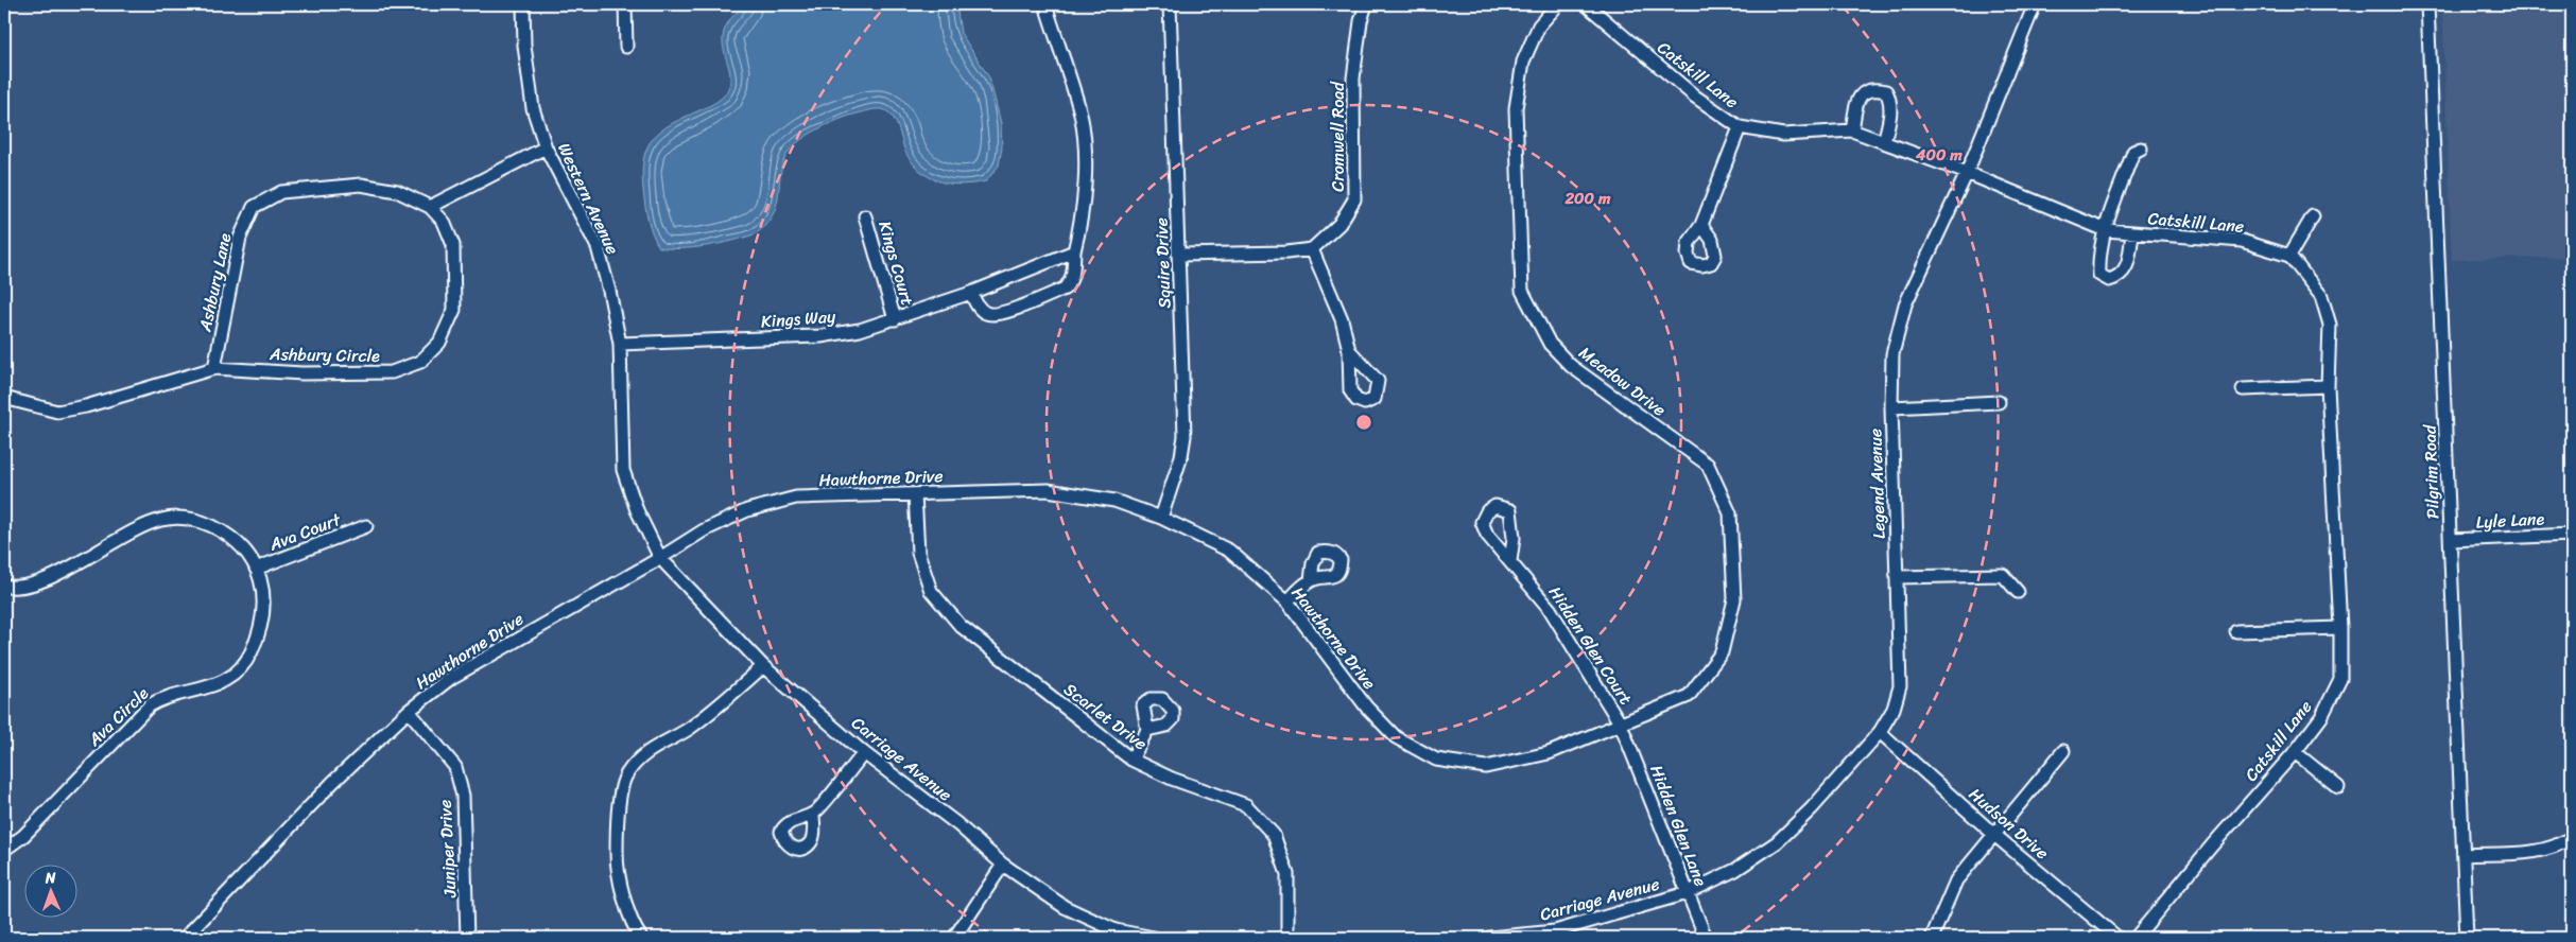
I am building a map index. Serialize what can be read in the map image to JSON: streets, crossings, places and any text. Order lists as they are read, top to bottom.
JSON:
{
  "streets": {
    "street": [
      "Catskill Lane",
      "Cromwell Road",
      "Western Avenue",
      "Kings Court",
      "Squire Drive",
      "Ashbury Lane",
      "Kings Way",
      "Ashbury Circle",
      "Meadow Drive",
      "Pilgrim Road",
      "Hawthorne Drive",
      "Legend Avenue",
      "Lyle Lane",
      "Ava Court",
      "Hidden Glen Court",
      "Ava Circle",
      "Scarlet Drive",
      "Carriage Avenue",
      "Hudson Drive",
      "Hidden Glen Lane",
      "Juniper Drive"
    ]
  },
  "crossings": [
    ["Catskill Lane", "Legend Avenue"],
    ["Western Avenue", "Kings Way"],
    ["Western Avenue", "Hawthorne Drive"],
    ["Western Avenue", "Carriage Avenue"],
    ["Kings Court", "Kings Way"],
    ["Squire Drive", "Hawthorne Drive"],
    ["Ashbury Lane", "Ashbury Circle"],
    ["Meadow Drive", "Hawthorne Drive"],
    ["Meadow Drive", "Hidden Glen Court"],
    ["Meadow Drive", "Hidden Glen Lane"],
    ["Pilgrim Road", "Lyle Lane"],
    ["Hawthorne Drive", "Hidden Glen Court"],
    ["Hawthorne Drive", "Scarlet Drive"],
    ["Hawthorne Drive", "Carriage Avenue"],
    ["Hawthorne Drive", "Hidden Glen Lane"],
    ["Hawthorne Drive", "Juniper Drive"],
    ["Legend Avenue", "Carriage Avenue"],
    ["Legend Avenue", "Hudson Drive"],
    ["Legend Avenue", "Hidden Glen Lane"],
    ["Ava Court", "Ava Circle"],
    ["Hidden Glen Court", "Hidden Glen Lane"],
    ["Carriage Avenue", "Hidden Glen Lane"]
  ],
  "north": "top",
  "rings": ["400 m", "200 m"]
}
